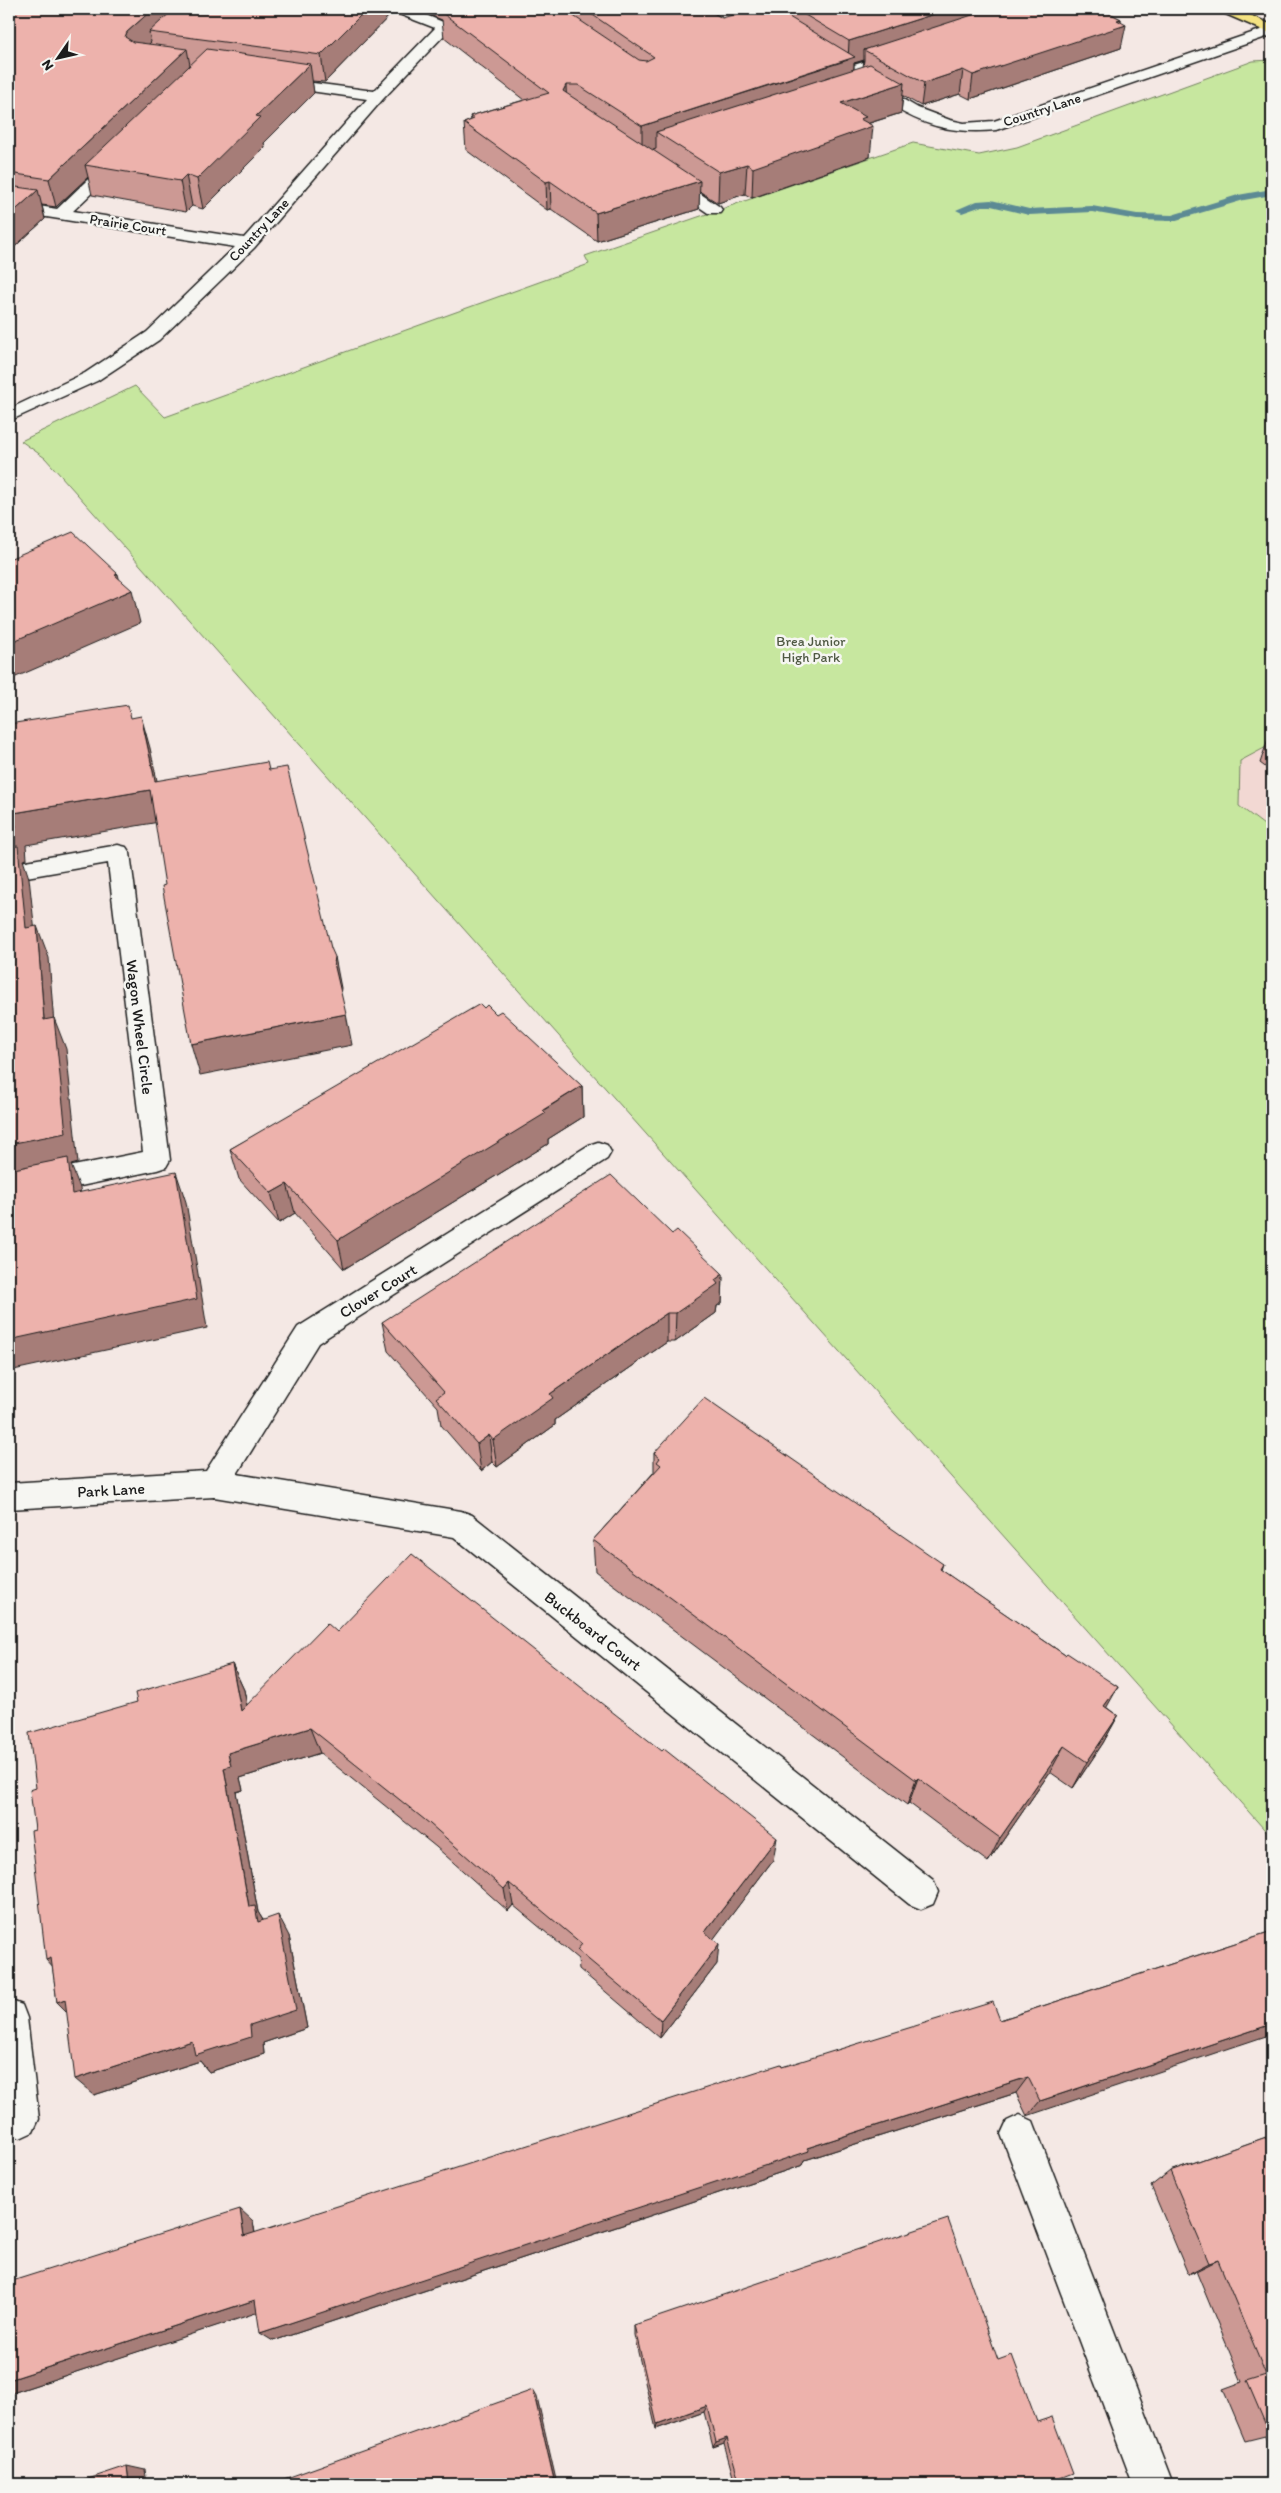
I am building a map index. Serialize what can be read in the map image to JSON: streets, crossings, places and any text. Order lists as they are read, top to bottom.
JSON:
{
  "streets": {
    "street": [
      "Country Lane",
      "Prairie Court",
      "Wagon Wheel Circle",
      "Clover Court",
      "Park Lane",
      "Buckboard Court"
    ]
  },
  "crossings": [
    ["Country Lane", "Prairie Court"],
    ["Clover Court", "Park Lane"],
    ["Clover Court", "Buckboard Court"],
    ["Park Lane", "Buckboard Court"]
  ],
  "parks": ["Brea Junior High Park"],
  "north": "bottom left"
}
